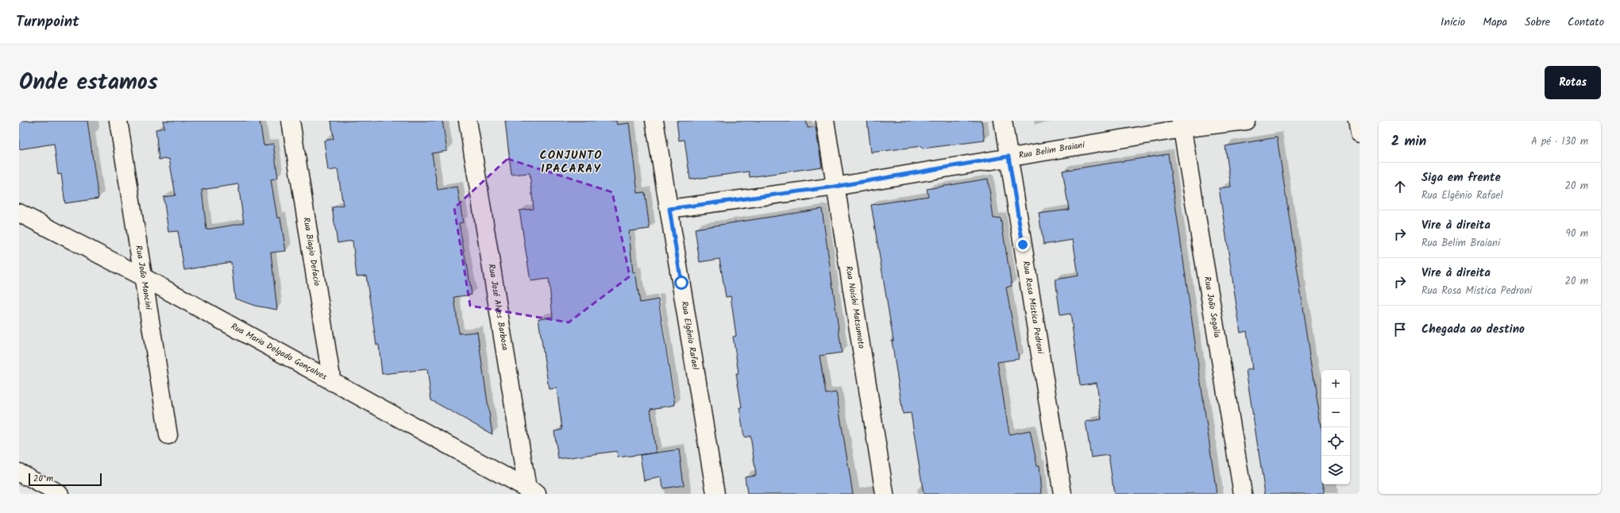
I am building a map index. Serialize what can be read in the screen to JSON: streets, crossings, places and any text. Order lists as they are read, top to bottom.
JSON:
{
  "streets": {
    "street": [
      "Rua Belim Braiani",
      "Rua Biagio Defacio",
      "Rua João Mancini",
      "Rua José Alves Barbosa",
      "Rua Noishi Matsumoto",
      "Rua Rosa Mistica Pedroni",
      "Rua João Segalla",
      "Rua Elgênio Rafael",
      "Rua Maria Delgado Gonçalves"
    ]
  },
  "crossings": [
    ["Rua Belim Braiani", "Rua Noishi Matsumoto"],
    ["Rua Belim Braiani", "Rua Rosa Mistica Pedroni"],
    ["Rua Belim Braiani", "Rua João Segalla"],
    ["Rua Belim Braiani", "Rua Elgênio Rafael"],
    ["Rua Biagio Defacio", "Rua Maria Delgado Gonçalves"],
    ["Rua João Mancini", "Rua Maria Delgado Gonçalves"],
    ["Rua José Alves Barbosa", "Rua Maria Delgado Gonçalves"]
  ],
  "districts": ["CONJUNTO IPACARAY"],
  "scale_bar": "20 m",
  "page": {
    "header": "Turnpoint",
    "nav": [
      "Início",
      "Mapa",
      "Sobre",
      "Contato"
    ],
    "title": "Onde estamos",
    "buttons": "Rotas",
    "heading": ["2 min", "A pé · 130 m"],
    "list": [
      ["Siga em frente", "Rua Elgênio Rafael", "20 m"],
      ["Vire à direita", "Rua Belim Braiani", "90 m"],
      ["Vire à direita", "Rua Rosa Mistica Pedroni", "20 m"],
      "Chegada ao destino"
    ],
    "map_buttons": ["+", "−"],
    "scale": "20 m"
  }
}
